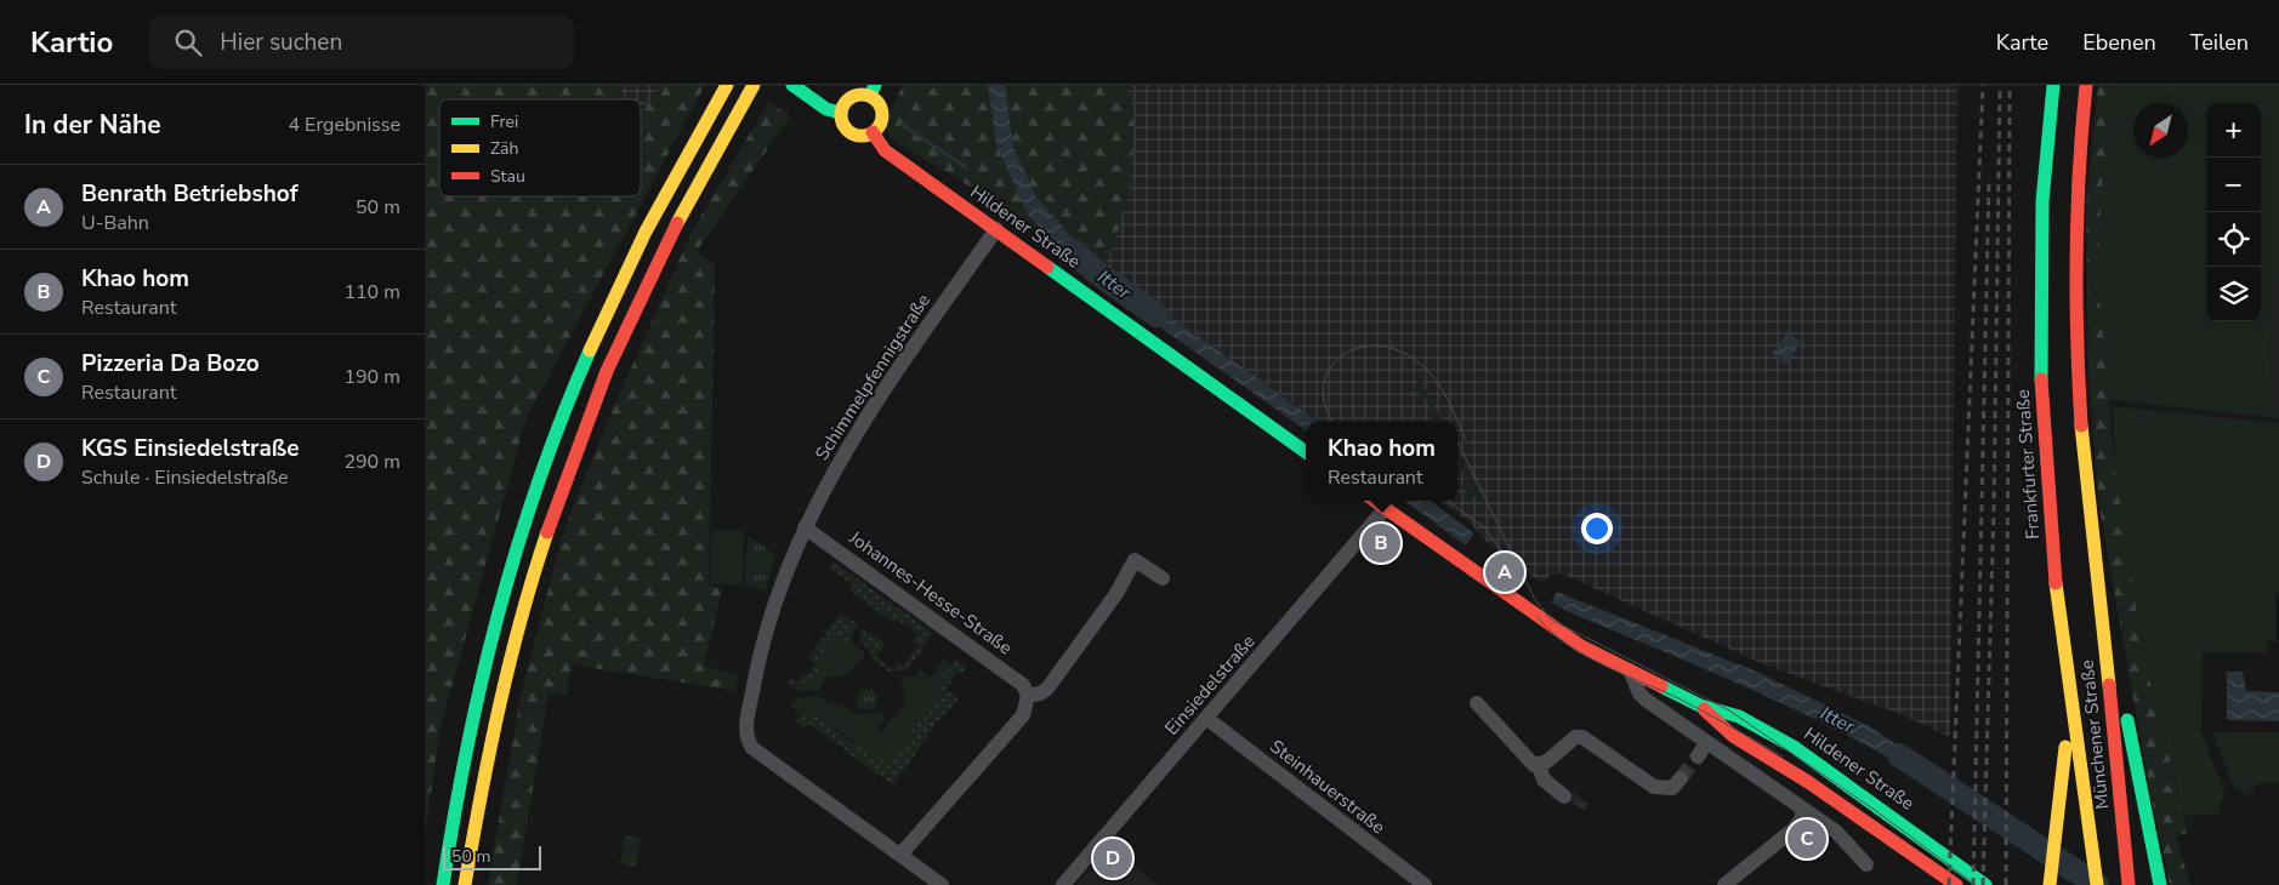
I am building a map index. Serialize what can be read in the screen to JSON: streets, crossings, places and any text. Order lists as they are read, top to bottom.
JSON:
{
  "streets": {
    "main road": ["Hildener Straße", "Frankfurter Straße", "Münchener Straße"],
    "street": [
      "Schimmelpfennigstraße",
      "Johannes-Hesse-Straße",
      "Einsiedelstraße",
      "Steinhauerstraße"
    ]
  },
  "crossings": [
    ["Hildener Straße", "Schimmelpfennigstraße"],
    ["Hildener Straße", "Einsiedelstraße"],
    ["Schimmelpfennigstraße", "Johannes-Hesse-Straße"],
    ["Einsiedelstraße", "Steinhauerstraße"]
  ],
  "water": ["Itter"],
  "legend": ["Frei", "Zäh", "Stau"],
  "scale_bar": "50 m",
  "north": "bottom left",
  "page": {
    "header": "Kartio",
    "search": "Hier suchen",
    "nav": ["Karte", "Ebenen", "Teilen"],
    "heading": ["In der Nähe", "4 Ergebnisse"],
    "map_buttons": ["+", "−"],
    "list": [
      {
        "mark": "A",
        "name": "Benrath Betriebshof",
        "note": "U-Bahn",
        "value": "50 m"
      },
      {
        "mark": "B",
        "name": "Khao hom",
        "note": "Restaurant",
        "value": "110 m"
      },
      {
        "mark": "C",
        "name": "Pizzeria Da Bozo",
        "note": "Restaurant",
        "value": "190 m"
      },
      {
        "mark": "D",
        "name": "KGS Einsiedelstraße",
        "note": "Schule · Einsiedelstraße",
        "value": "290 m"
      }
    ],
    "popup": ["Khao hom", "Restaurant"],
    "pins": [
      "B",
      "A",
      "C",
      "D"
    ],
    "scale": "50 m"
  }
}
